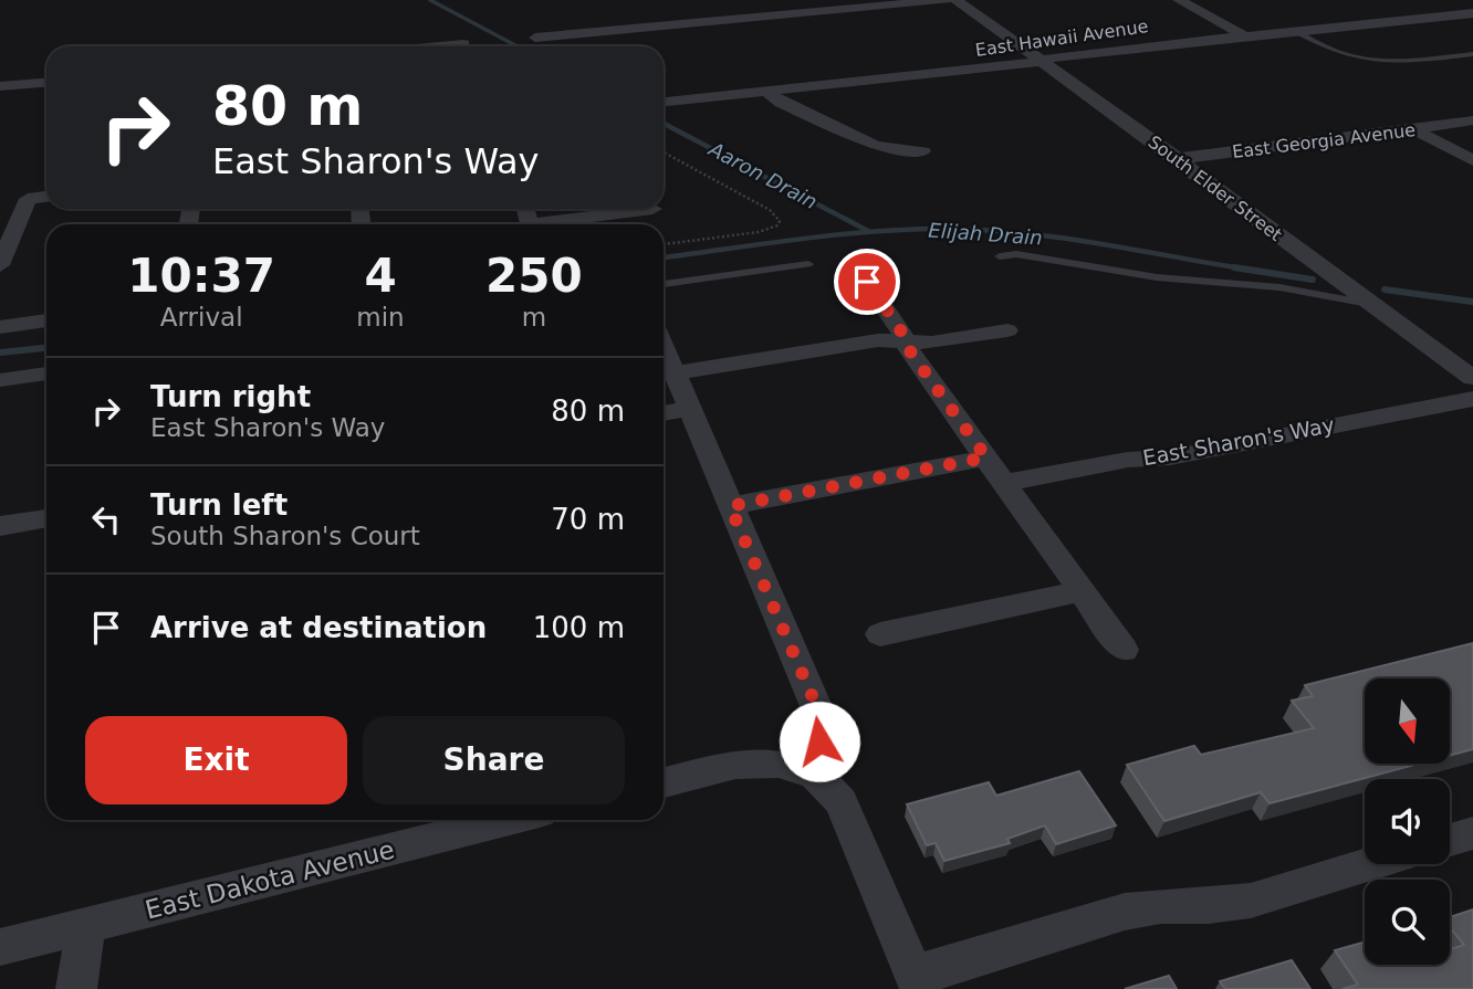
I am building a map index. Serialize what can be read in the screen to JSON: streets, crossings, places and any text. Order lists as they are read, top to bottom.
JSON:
{
  "streets": {
    "street": [
      "East Hawaii Avenue",
      "East Georgia Avenue",
      "South Elder Street",
      "East Sharon's Way",
      "East Dakota Avenue"
    ]
  },
  "crossings": [
    ["East Hawaii Avenue", "South Elder Street"],
    ["East Georgia Avenue", "South Elder Street"]
  ],
  "water": ["Aaron Drain", "Elijah Drain"],
  "north": "bottom",
  "page": {
    "turn": ["80 m", "East Sharon's Way"],
    "eta": [
      "10:37",
      "Arrival",
      "4",
      "min",
      "250",
      "m"
    ],
    "list": [
      {
        "name": "Turn right",
        "note": "East Sharon's Way",
        "value": "80 m"
      },
      {
        "name": "Turn left",
        "note": "South Sharon's Court",
        "value": "70 m"
      },
      {
        "name": "Arrive at destination",
        "value": "100 m"
      }
    ],
    "buttons": ["Exit", "Share"]
  }
}
